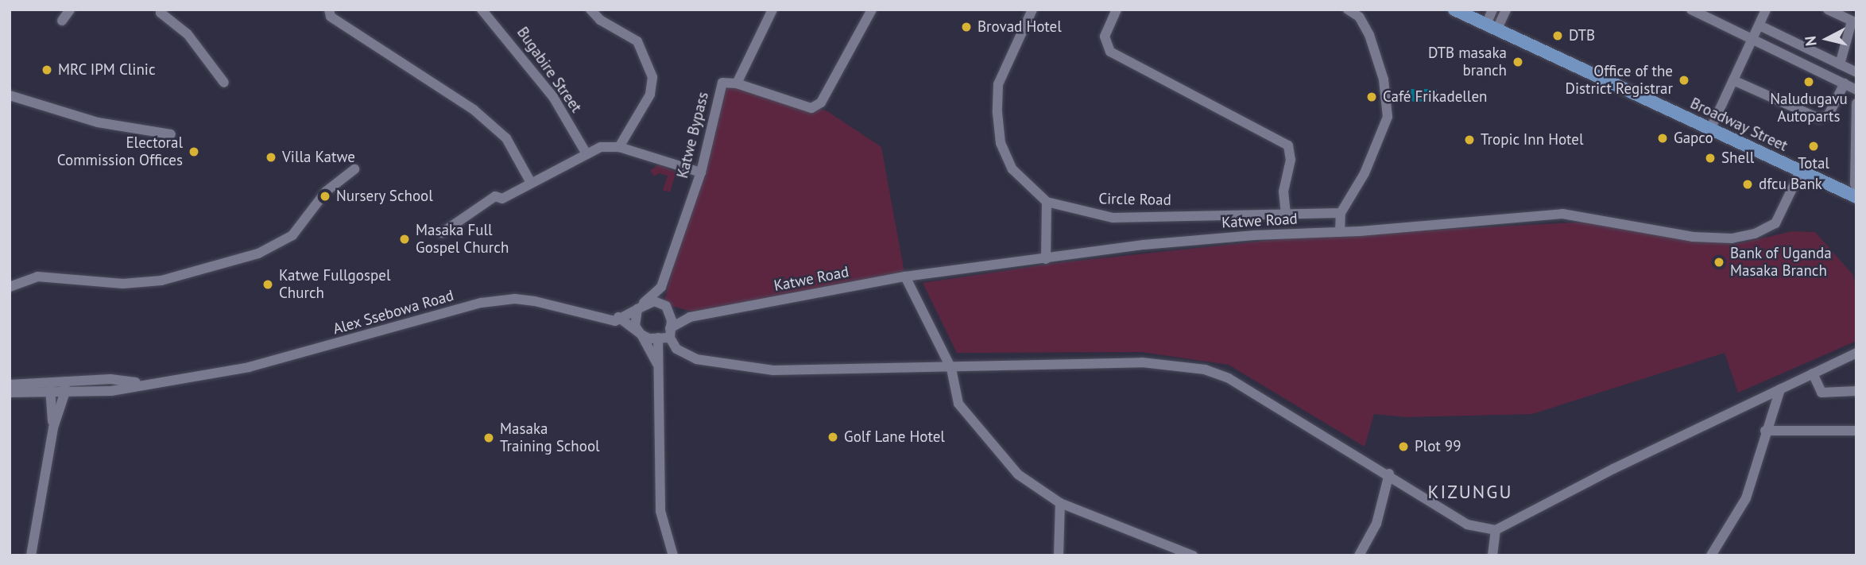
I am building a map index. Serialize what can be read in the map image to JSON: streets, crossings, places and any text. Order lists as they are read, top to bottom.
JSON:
{
  "streets": {
    "main road": ["Broadway Street"],
    "street": [
      "Bugabire Street",
      "Katwe Bypass",
      "Circle Road",
      "Katwe Road",
      "Alex Ssebowa Road"
    ]
  },
  "crossings": [
    ["Broadway Street", "Katwe Road"],
    ["Katwe Bypass", "Katwe Road"]
  ],
  "districts": ["KIZUNGU"],
  "places": [
    "Brovad Hotel",
    "DTB",
    "DTB masaka branch",
    "MRC IPM Clinic",
    "Office of the District Registrar",
    "Naludugavu Autoparts",
    "Café Frikadellen",
    "Gapco",
    "Tropic Inn Hotel",
    "Total",
    "Electoral Commission Offices",
    "Villa Katwe",
    "Shell",
    "dfcu Bank",
    "Nursery School",
    "Masaka Full Gospel Church",
    "Bank of Uganda Masaka Branch",
    "Katwe Fullgospel Church",
    "Golf Lane Hotel",
    "Masaka Training School",
    "Plot 99"
  ],
  "north": "left"
}
